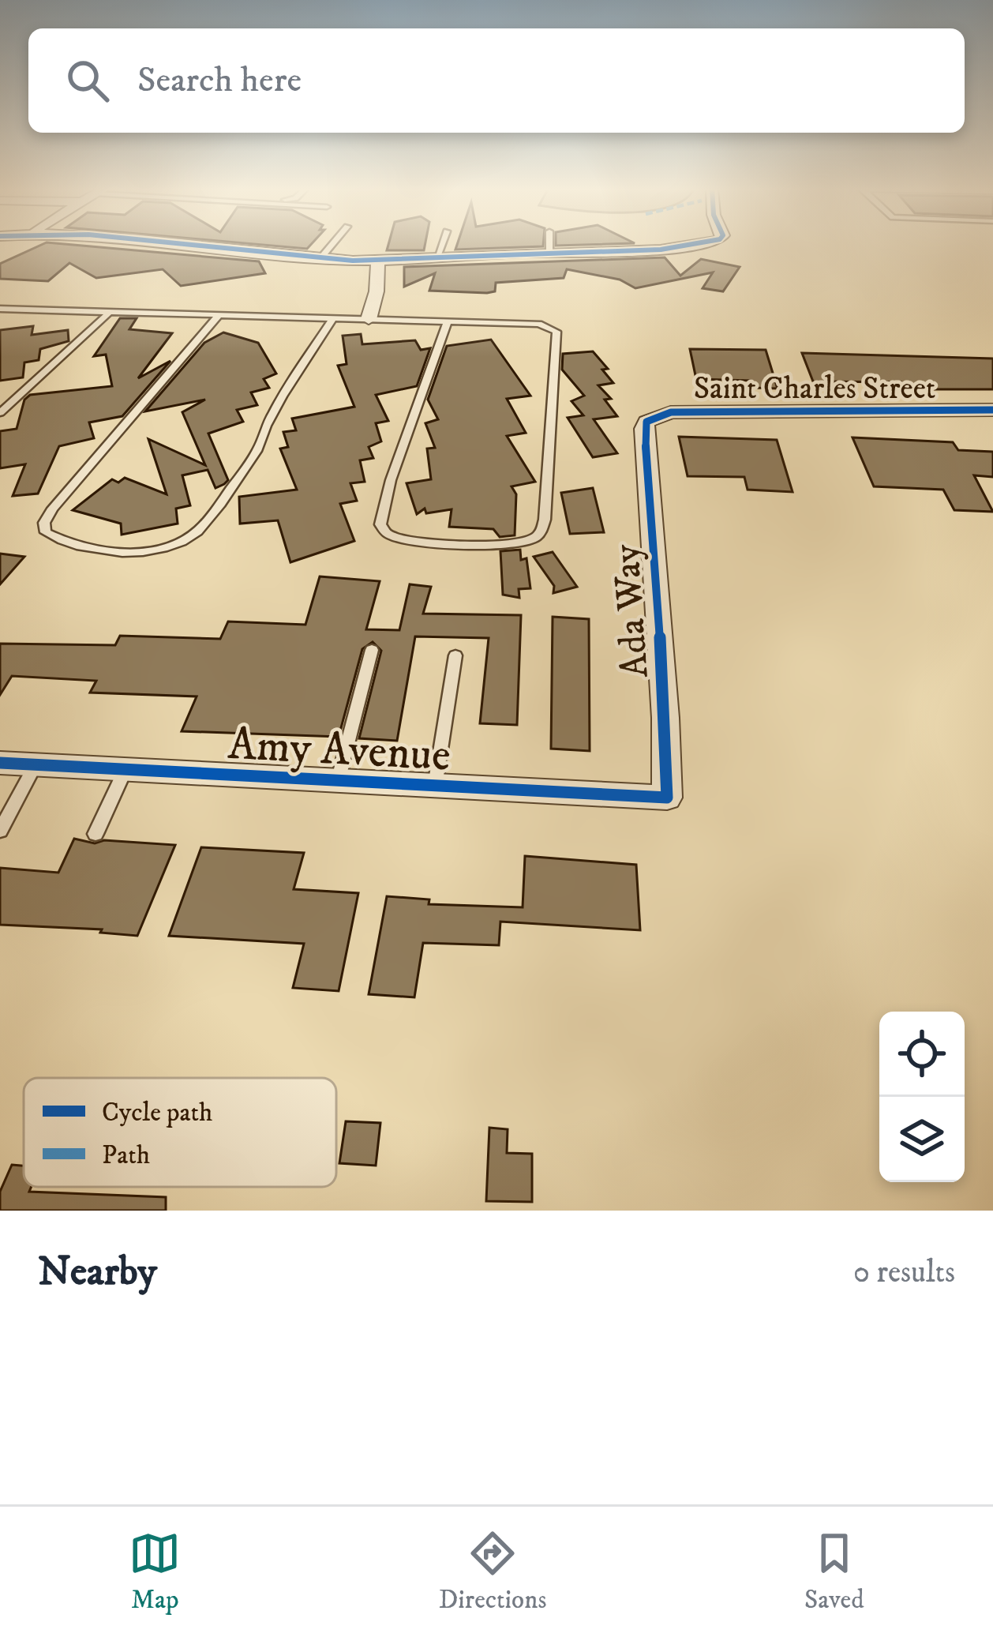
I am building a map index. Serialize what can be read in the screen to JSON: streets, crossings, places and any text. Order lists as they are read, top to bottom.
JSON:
{
  "streets": {
    "street": ["Saint Charles Street", "Ada Way", "Amy Avenue"]
  },
  "crossings": [
    ["Saint Charles Street", "Ada Way"],
    ["Ada Way", "Amy Avenue"]
  ],
  "legend": ["Cycle path", "Path"],
  "page": {
    "search": "Search here",
    "heading": ["Nearby", "0 results"],
    "nav": ["Map", "Directions", "Saved"]
  }
}
